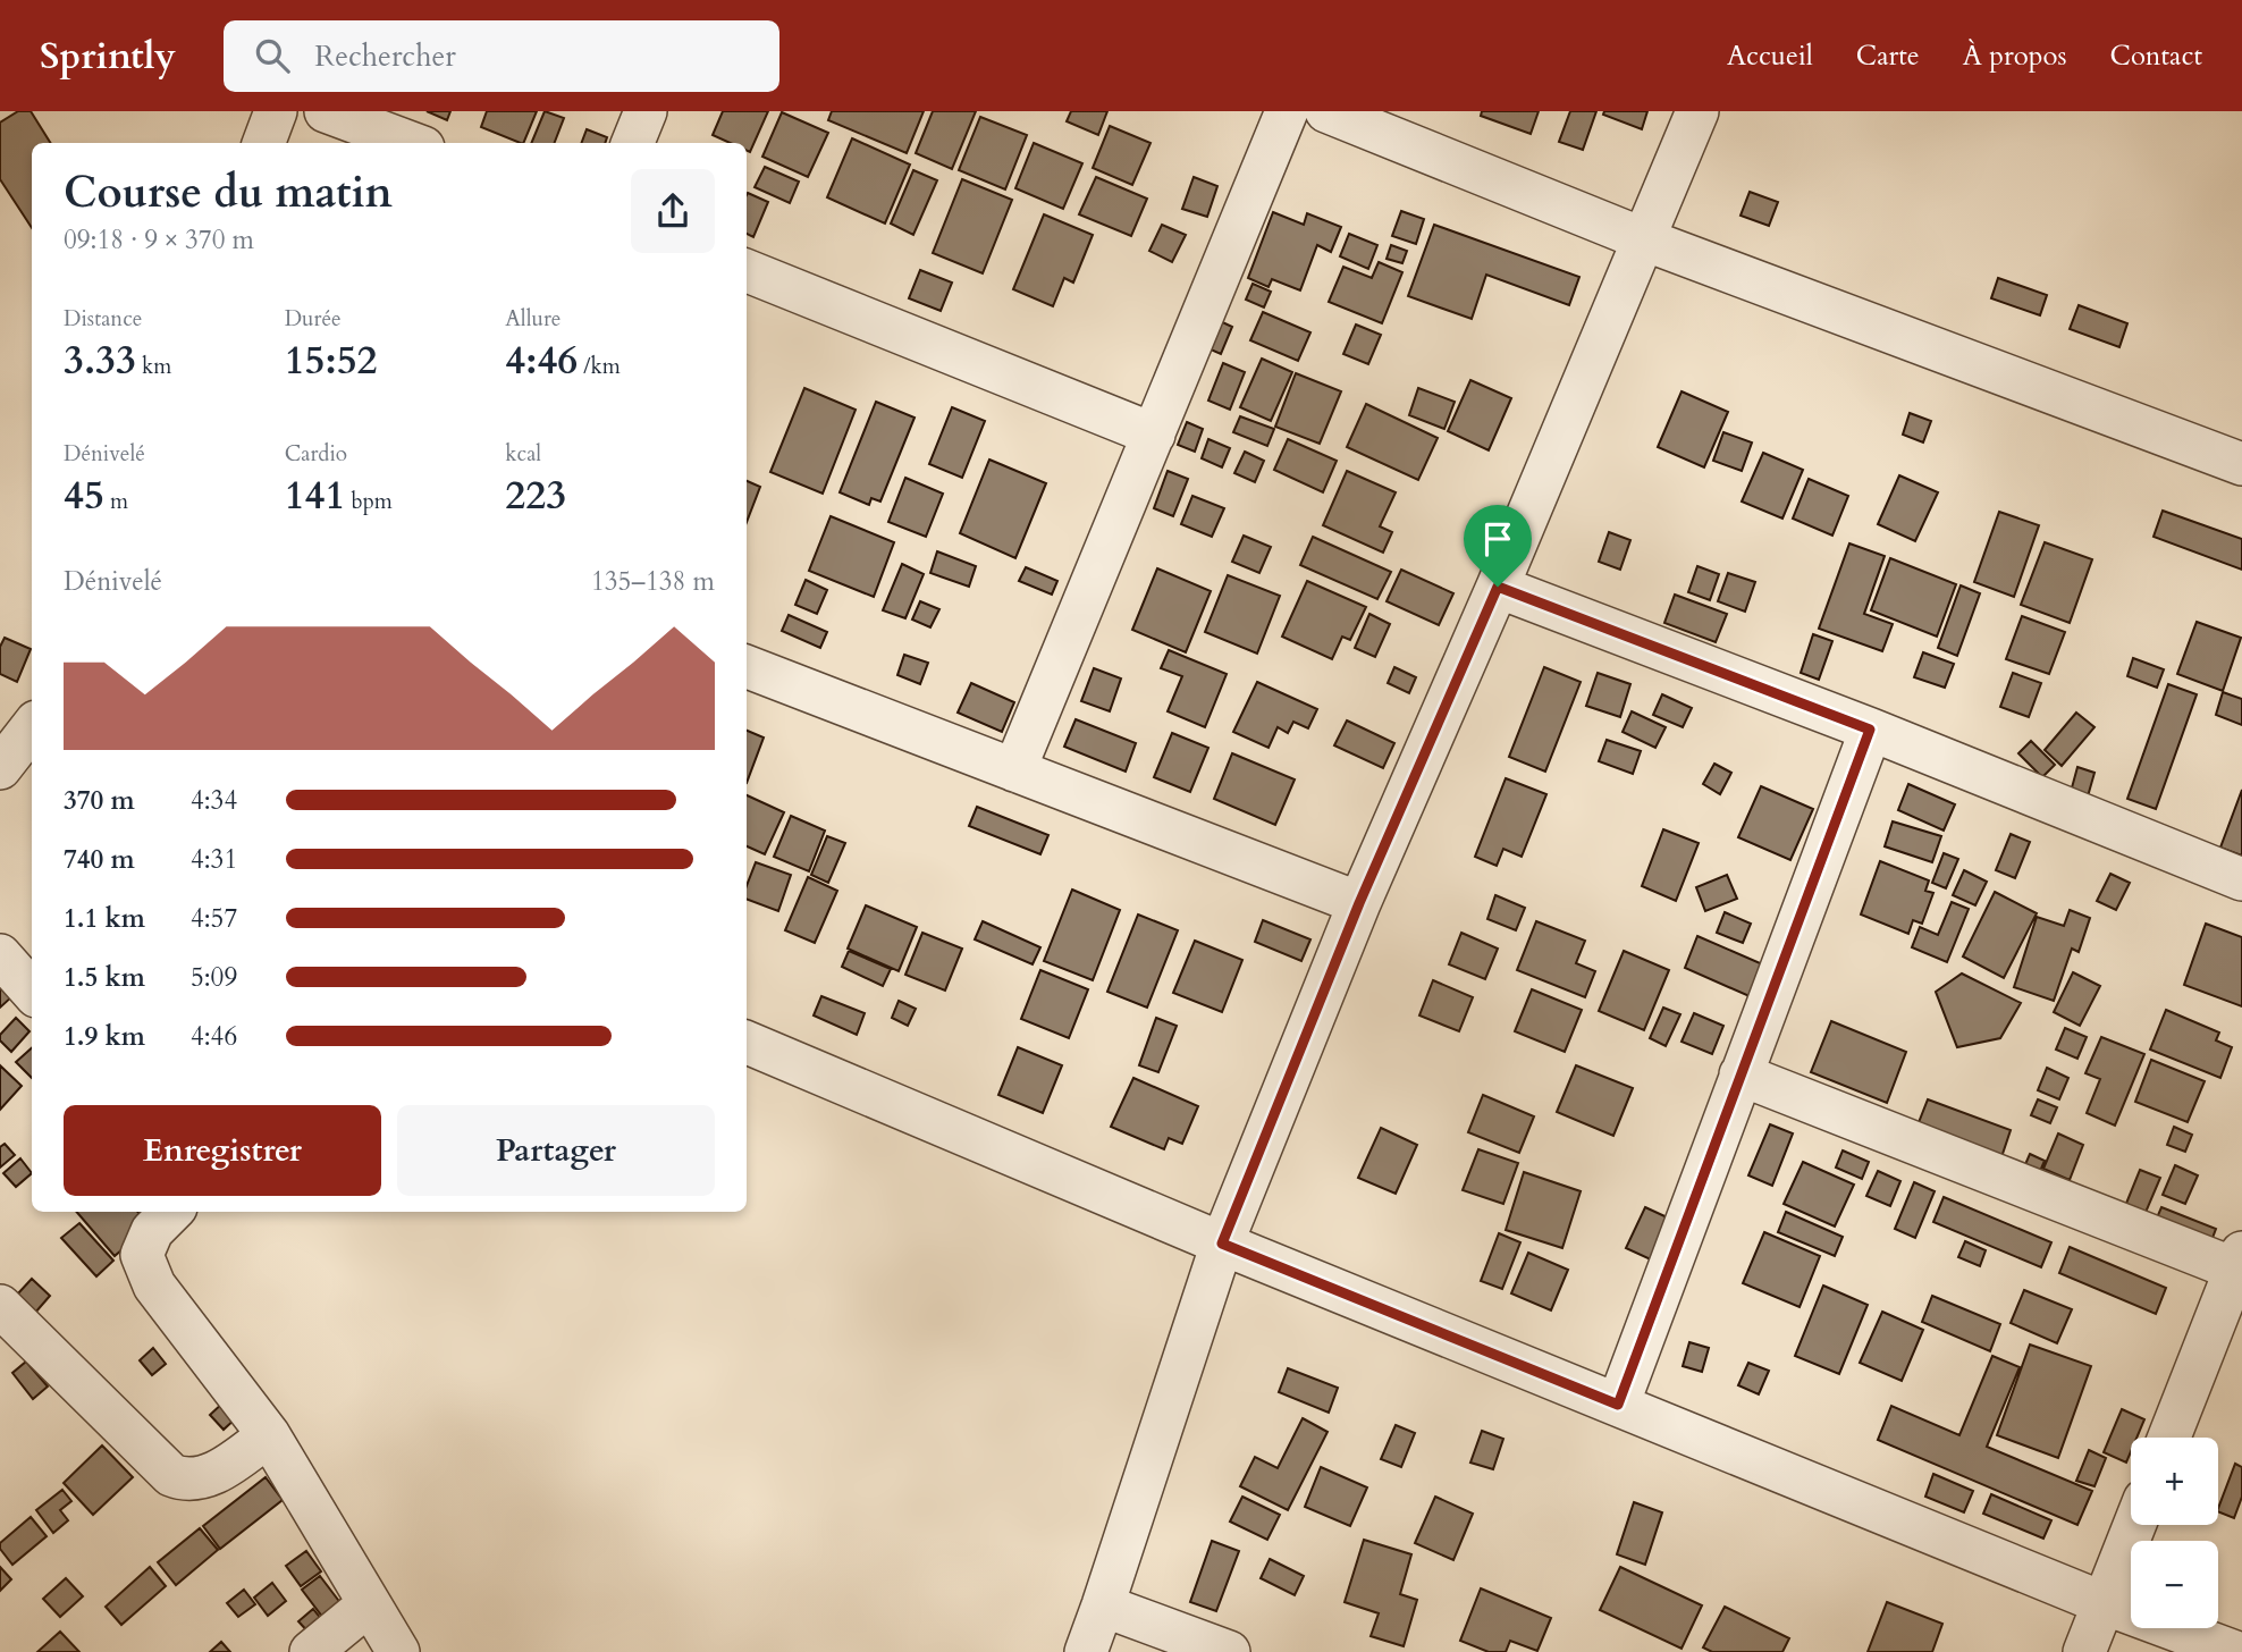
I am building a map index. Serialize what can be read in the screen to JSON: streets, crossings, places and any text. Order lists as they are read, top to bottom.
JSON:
{
  "page": {
    "header": "Sprintly",
    "search": "Rechercher",
    "nav": [
      "Accueil",
      "Carte",
      "À propos",
      "Contact"
    ],
    "heading": ["Course du matin", "09:18 · 9 × 370 m"],
    "stats": [
      ["Distance", "3.33 km"],
      ["Durée", "15:52"],
      ["Allure", "4:46 /km"],
      ["Dénivelé", "45 m"],
      ["Cardio", "141 bpm"],
      ["kcal", "223"]
    ],
    "chart": ["Dénivelé", "135–138 m"],
    "list": [
      {
        "name": "370 m",
        "note": "4:34"
      },
      {
        "name": "740 m",
        "note": "4:31"
      },
      {
        "name": "1.1 km",
        "note": "4:57"
      },
      {
        "name": "1.5 km",
        "note": "5:09"
      },
      {
        "name": "1.9 km",
        "note": "4:46"
      }
    ],
    "buttons": ["Enregistrer", "Partager"],
    "map_buttons": ["+", "−"]
  }
}
